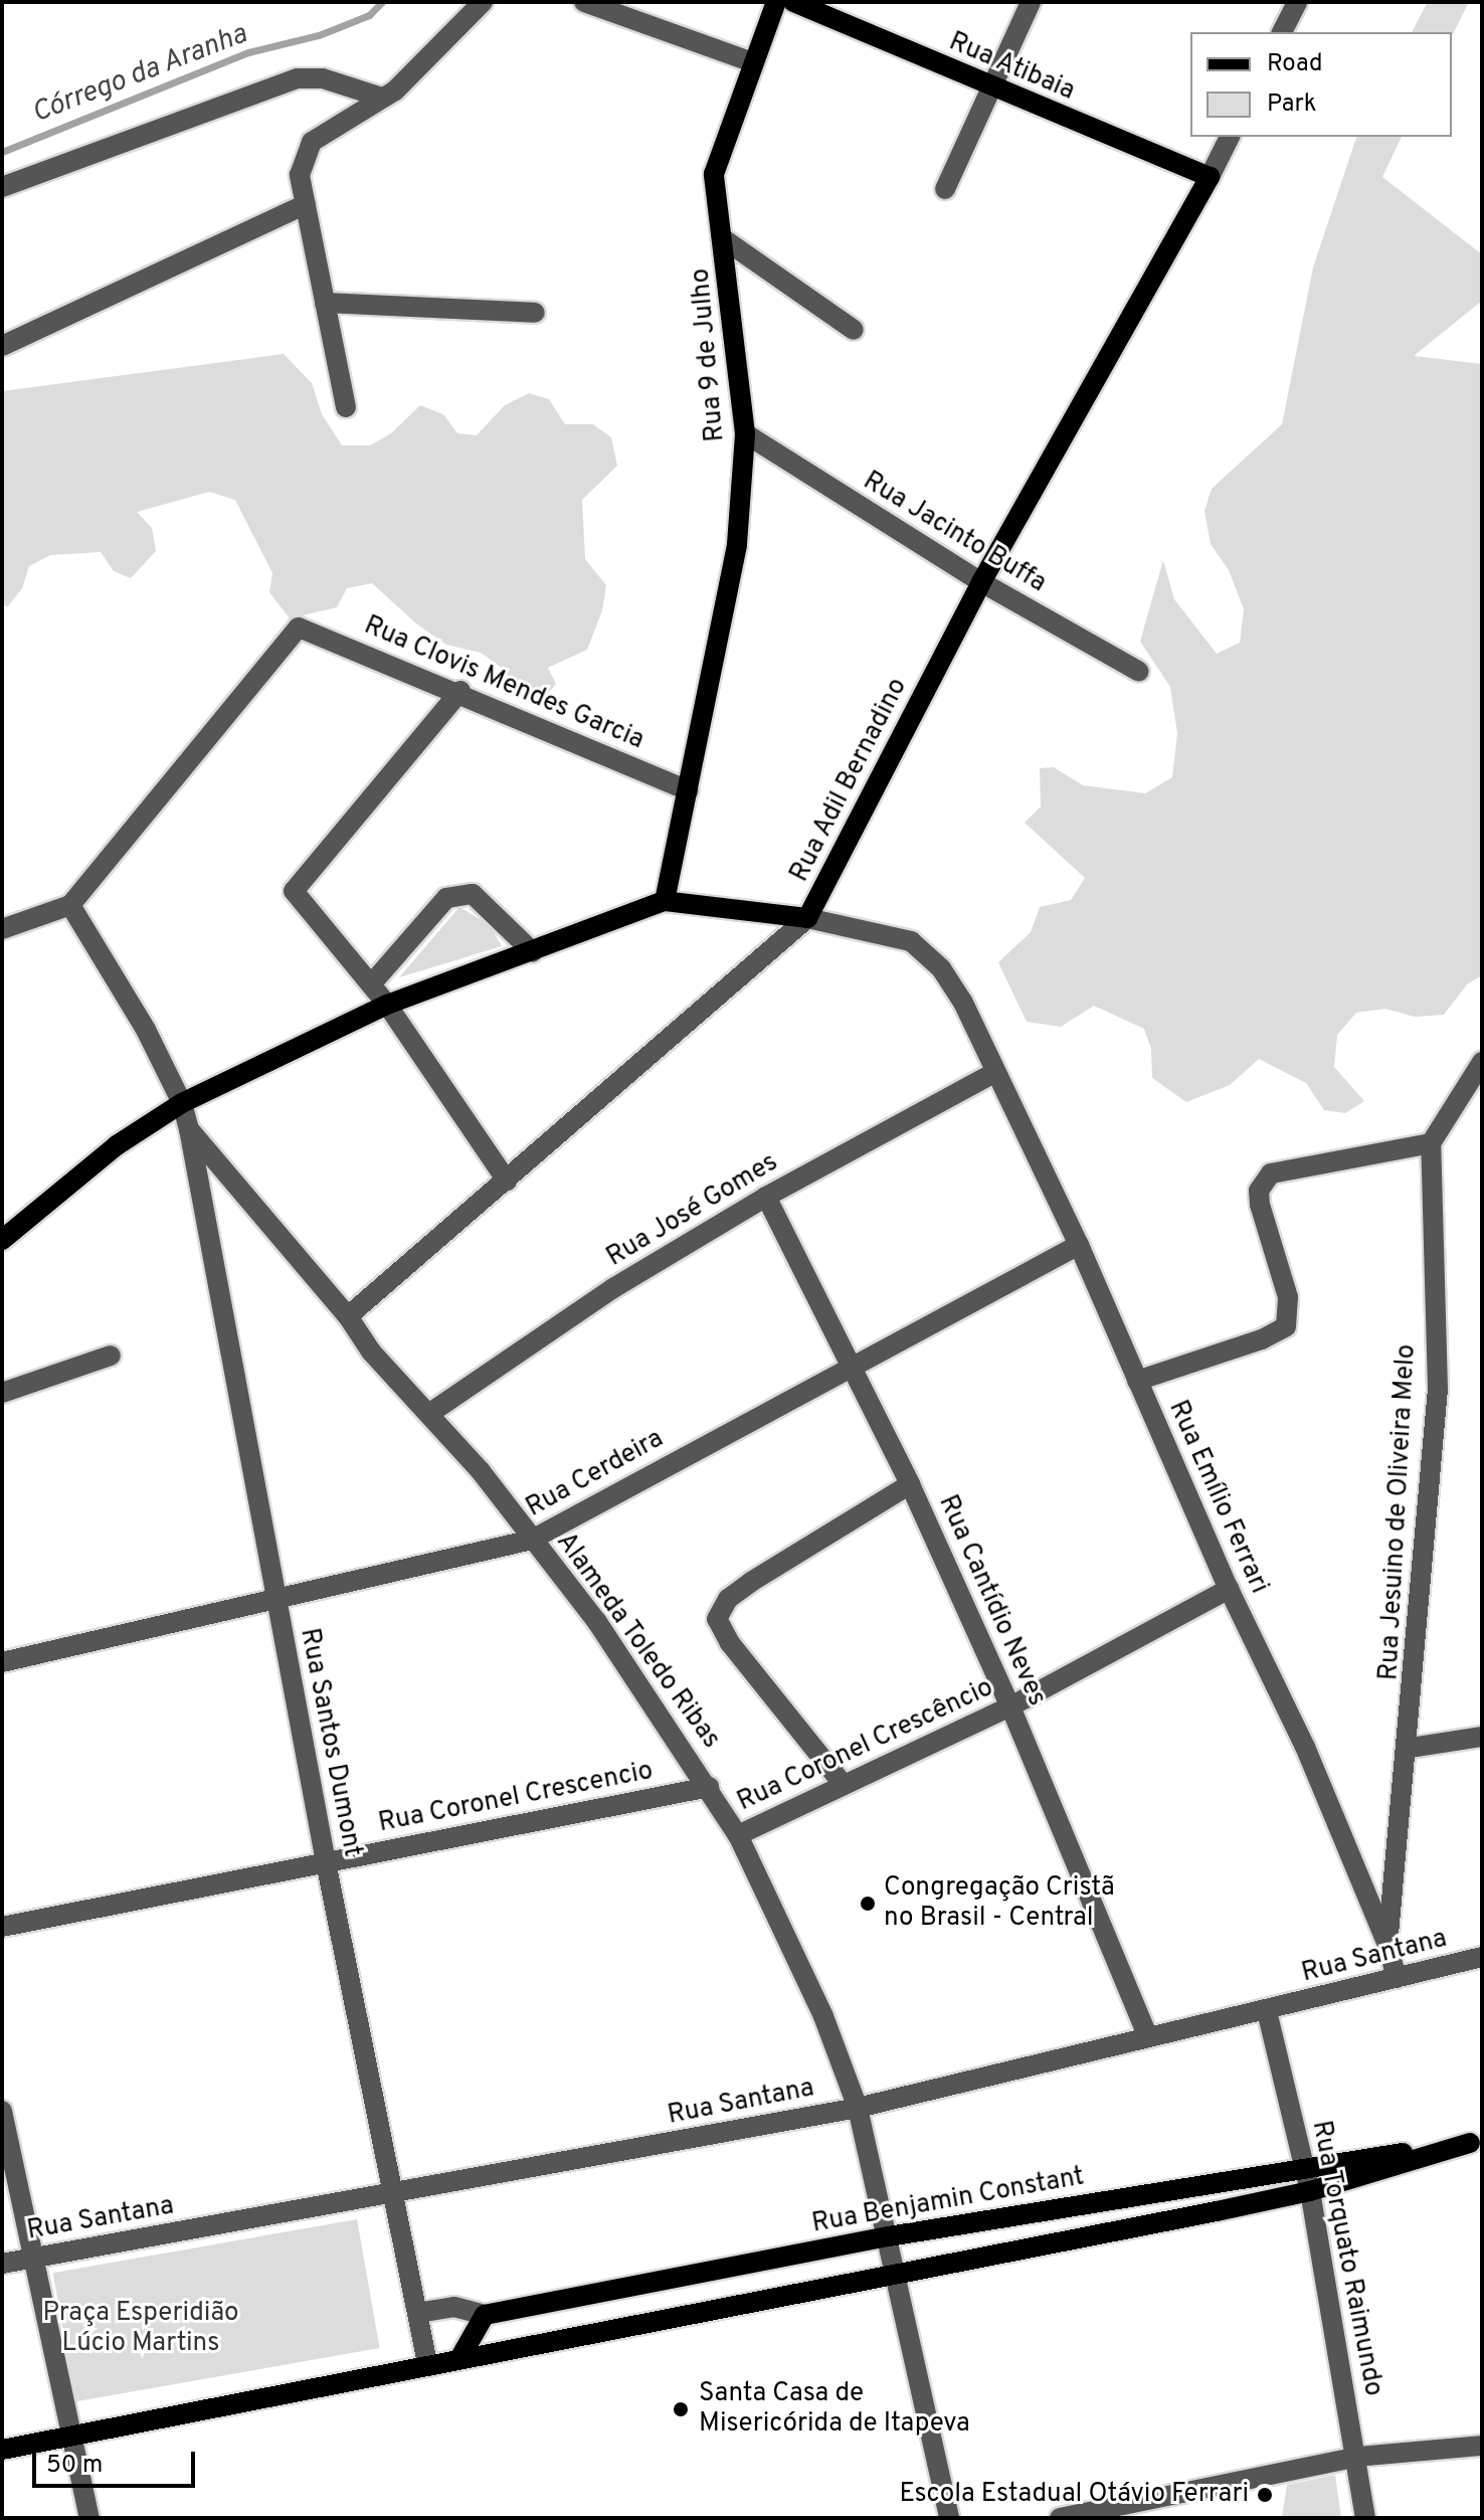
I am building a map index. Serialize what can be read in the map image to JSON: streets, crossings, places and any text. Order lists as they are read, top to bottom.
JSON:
{
  "streets": {
    "main road": [
      "Rua Atibaia",
      "Rua 9 de Julho",
      "Rua Adil Bernadino",
      "Rua Benjamin Constant"
    ],
    "street": [
      "Rua Jacinto Buffa",
      "Rua Clovis Mendes Garcia",
      "Rua José Gomes",
      "Rua Cerdeira",
      "Rua Emílio Ferrari",
      "Rua Jesuino de Oliveira Melo",
      "Rua Cantídio Neves",
      "Alameda Toledo Ribas",
      "Rua Santos Dumont",
      "Rua Coronel Crescêncio",
      "Rua Coronel Crescencio",
      "Rua Santana",
      "Rua Torquato Raimundo"
    ]
  },
  "crossings": [
    ["Rua Atibaia", "Rua Adil Bernadino"],
    ["Rua 9 de Julho", "Rua Jacinto Buffa"],
    ["Rua 9 de Julho", "Rua Clovis Mendes Garcia"],
    ["Rua Jacinto Buffa", "Rua Adil Bernadino"],
    ["Rua Clovis Mendes Garcia", "Alameda Toledo Ribas"],
    ["Rua Adil Bernadino", "Rua Emílio Ferrari"],
    ["Rua Adil Bernadino", "Alameda Toledo Ribas"],
    ["Rua José Gomes", "Rua Emílio Ferrari"],
    ["Rua José Gomes", "Rua Cantídio Neves"],
    ["Rua José Gomes", "Alameda Toledo Ribas"],
    ["Rua Cerdeira", "Rua Emílio Ferrari"],
    ["Rua Cerdeira", "Rua Cantídio Neves"],
    ["Rua Cerdeira", "Alameda Toledo Ribas"],
    ["Rua Cerdeira", "Rua Santos Dumont"],
    ["Rua Emílio Ferrari", "Rua Jesuino de Oliveira Melo"],
    ["Rua Emílio Ferrari", "Rua Coronel Crescêncio"],
    ["Rua Jesuino de Oliveira Melo", "Rua Santana"],
    ["Rua Cantídio Neves", "Rua Coronel Crescêncio"],
    ["Rua Cantídio Neves", "Rua Santana"],
    ["Alameda Toledo Ribas", "Rua Santos Dumont"],
    ["Alameda Toledo Ribas", "Rua Coronel Crescêncio"],
    ["Alameda Toledo Ribas", "Rua Coronel Crescencio"],
    ["Alameda Toledo Ribas", "Rua Santana"],
    ["Alameda Toledo Ribas", "Rua Benjamin Constant"],
    ["Rua Santos Dumont", "Rua Coronel Crescencio"],
    ["Rua Santos Dumont", "Rua Santana"],
    ["Rua Santos Dumont", "Rua Benjamin Constant"],
    ["Rua Santana", "Rua Torquato Raimundo"],
    ["Rua Benjamin Constant", "Rua Torquato Raimundo"]
  ],
  "water": ["Córrego da Aranha"],
  "parks": ["Praça Esperidião Lúcio Martins"],
  "places": ["Congregação Cristã no Brasil - Central", "Santa Casa de Misericórida de Itapeva", "Escola Estadual Otávio Ferrari"],
  "legend": ["Road", "Park"],
  "scale_bar": "50 m"
}
